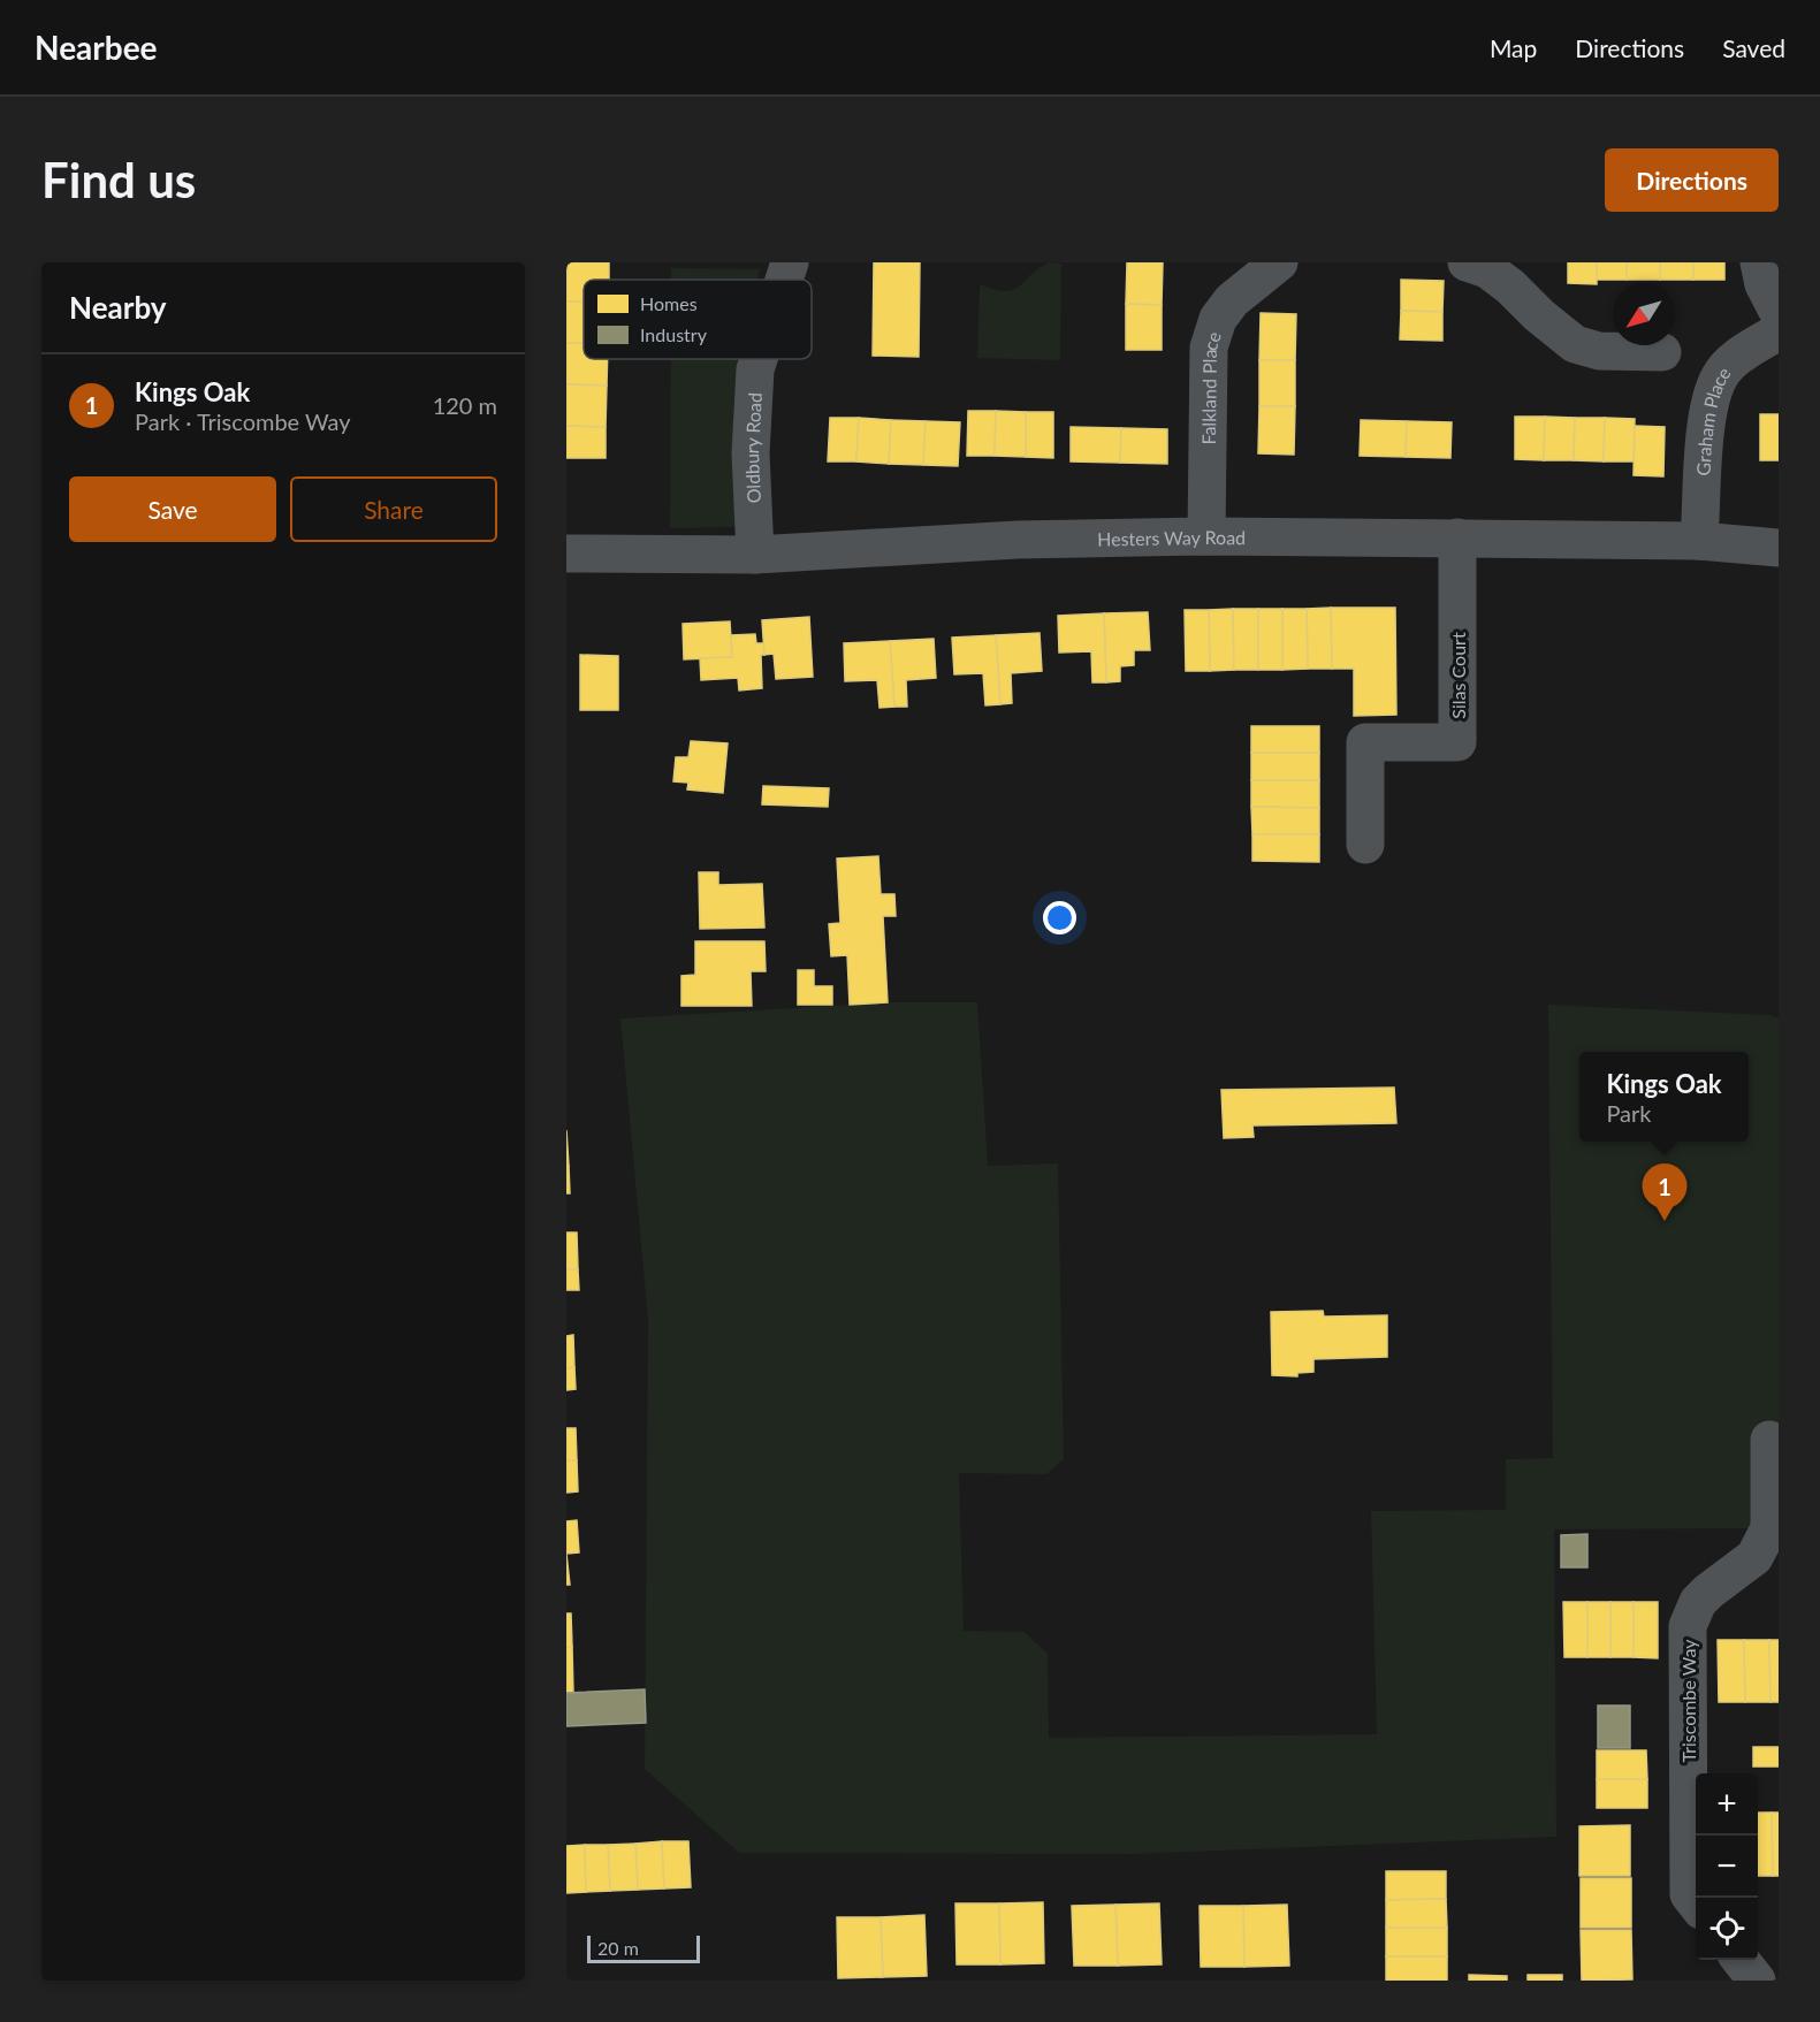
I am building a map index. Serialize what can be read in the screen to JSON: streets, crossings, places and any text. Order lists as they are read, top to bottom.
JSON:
{
  "streets": {
    "street": [
      "Falkland Place",
      "Graham Place",
      "Oldbury Road",
      "Hesters Way Road",
      "Silas Court",
      "Triscombe Way"
    ]
  },
  "crossings": [
    ["Falkland Place", "Hesters Way Road"],
    ["Graham Place", "Hesters Way Road"],
    ["Oldbury Road", "Hesters Way Road"],
    ["Hesters Way Road", "Silas Court"]
  ],
  "legend": ["Homes", "Industry"],
  "scale_bar": "20 m",
  "north": "bottom left",
  "page": {
    "header": "Nearbee",
    "nav": ["Map", "Directions", "Saved"],
    "buttons": [
      "Directions",
      ["Save", "Share"]
    ],
    "title": "Find us",
    "heading": "Nearby",
    "list": [
      {
        "mark": "1",
        "name": "Kings Oak",
        "note": "Park · Triscombe Way",
        "value": "120 m"
      }
    ],
    "popup": ["Kings Oak", "Park"],
    "pins": "1",
    "map_buttons": ["+", "−"],
    "scale": "20 m"
  }
}
